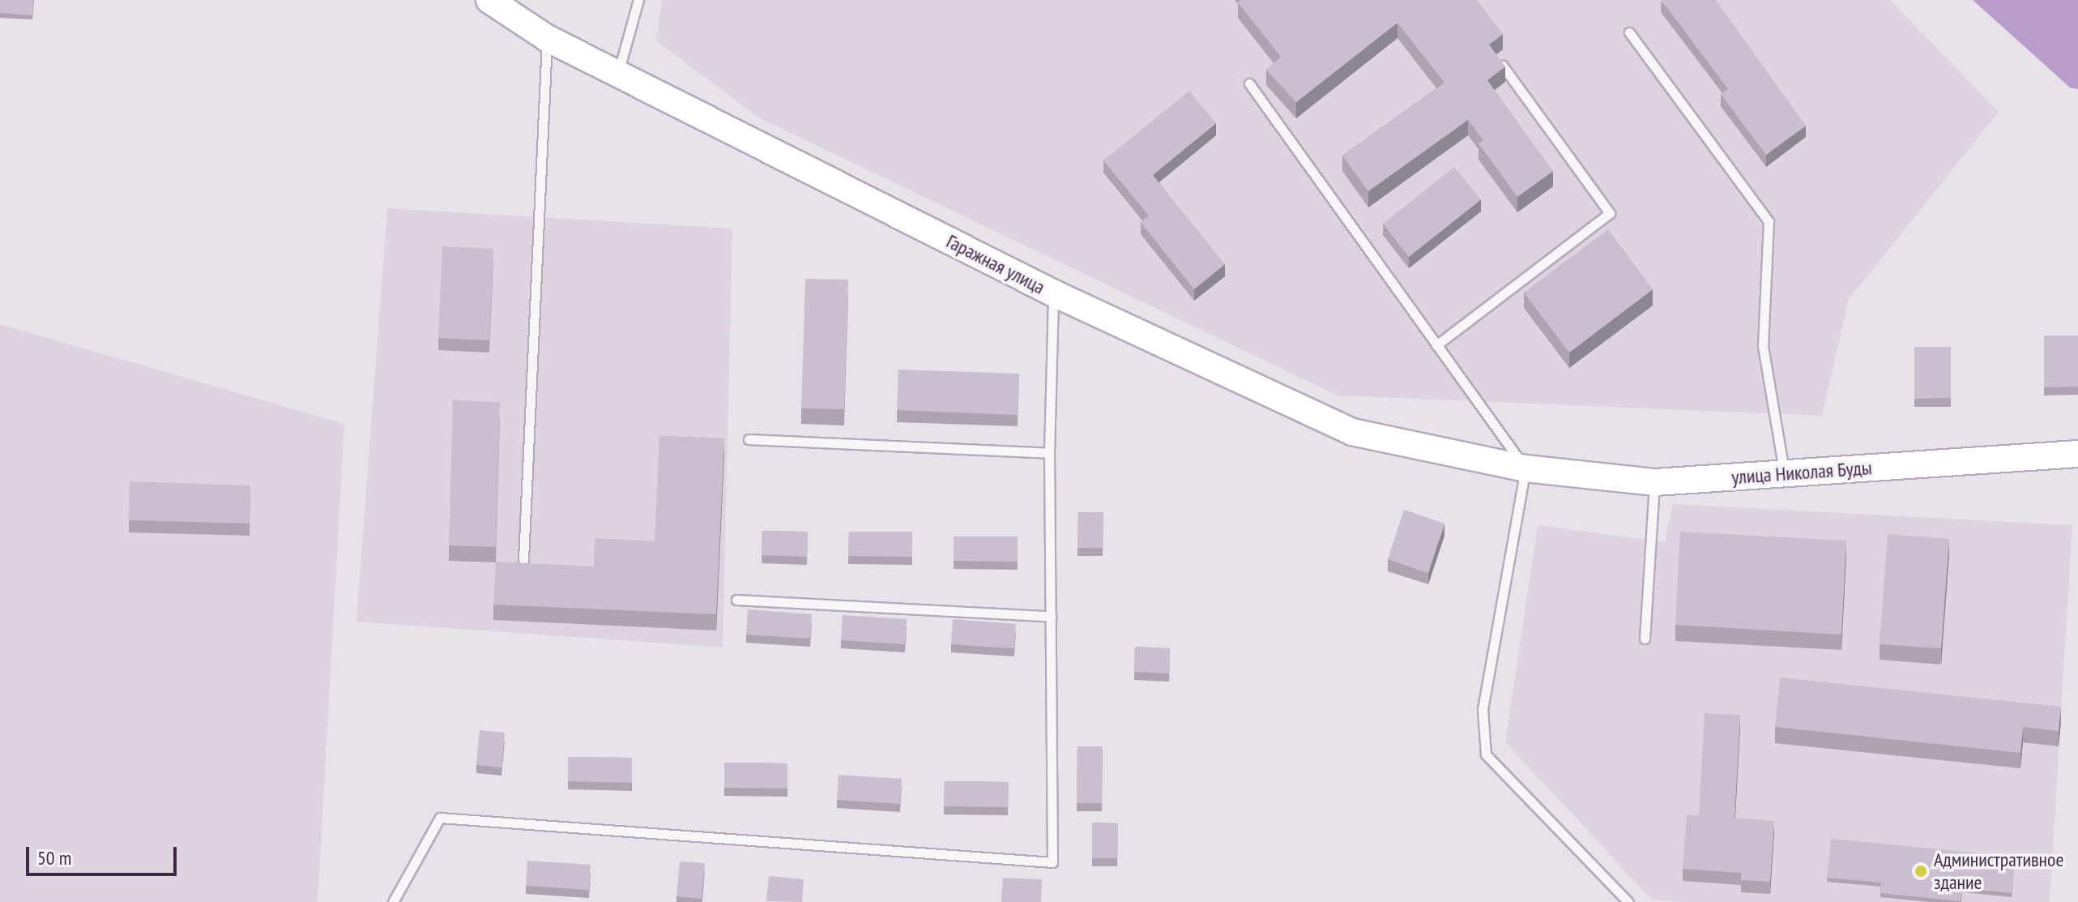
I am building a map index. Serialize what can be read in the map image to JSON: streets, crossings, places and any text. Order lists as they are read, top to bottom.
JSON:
{
  "streets": {
    "street": ["Гаражная улица", "улица Николая Буды"]
  },
  "crossings": [
    ["Гаражная улица", "улица Николая Буды"]
  ],
  "places": ["Административное здание"],
  "scale_bar": "50 m"
}
